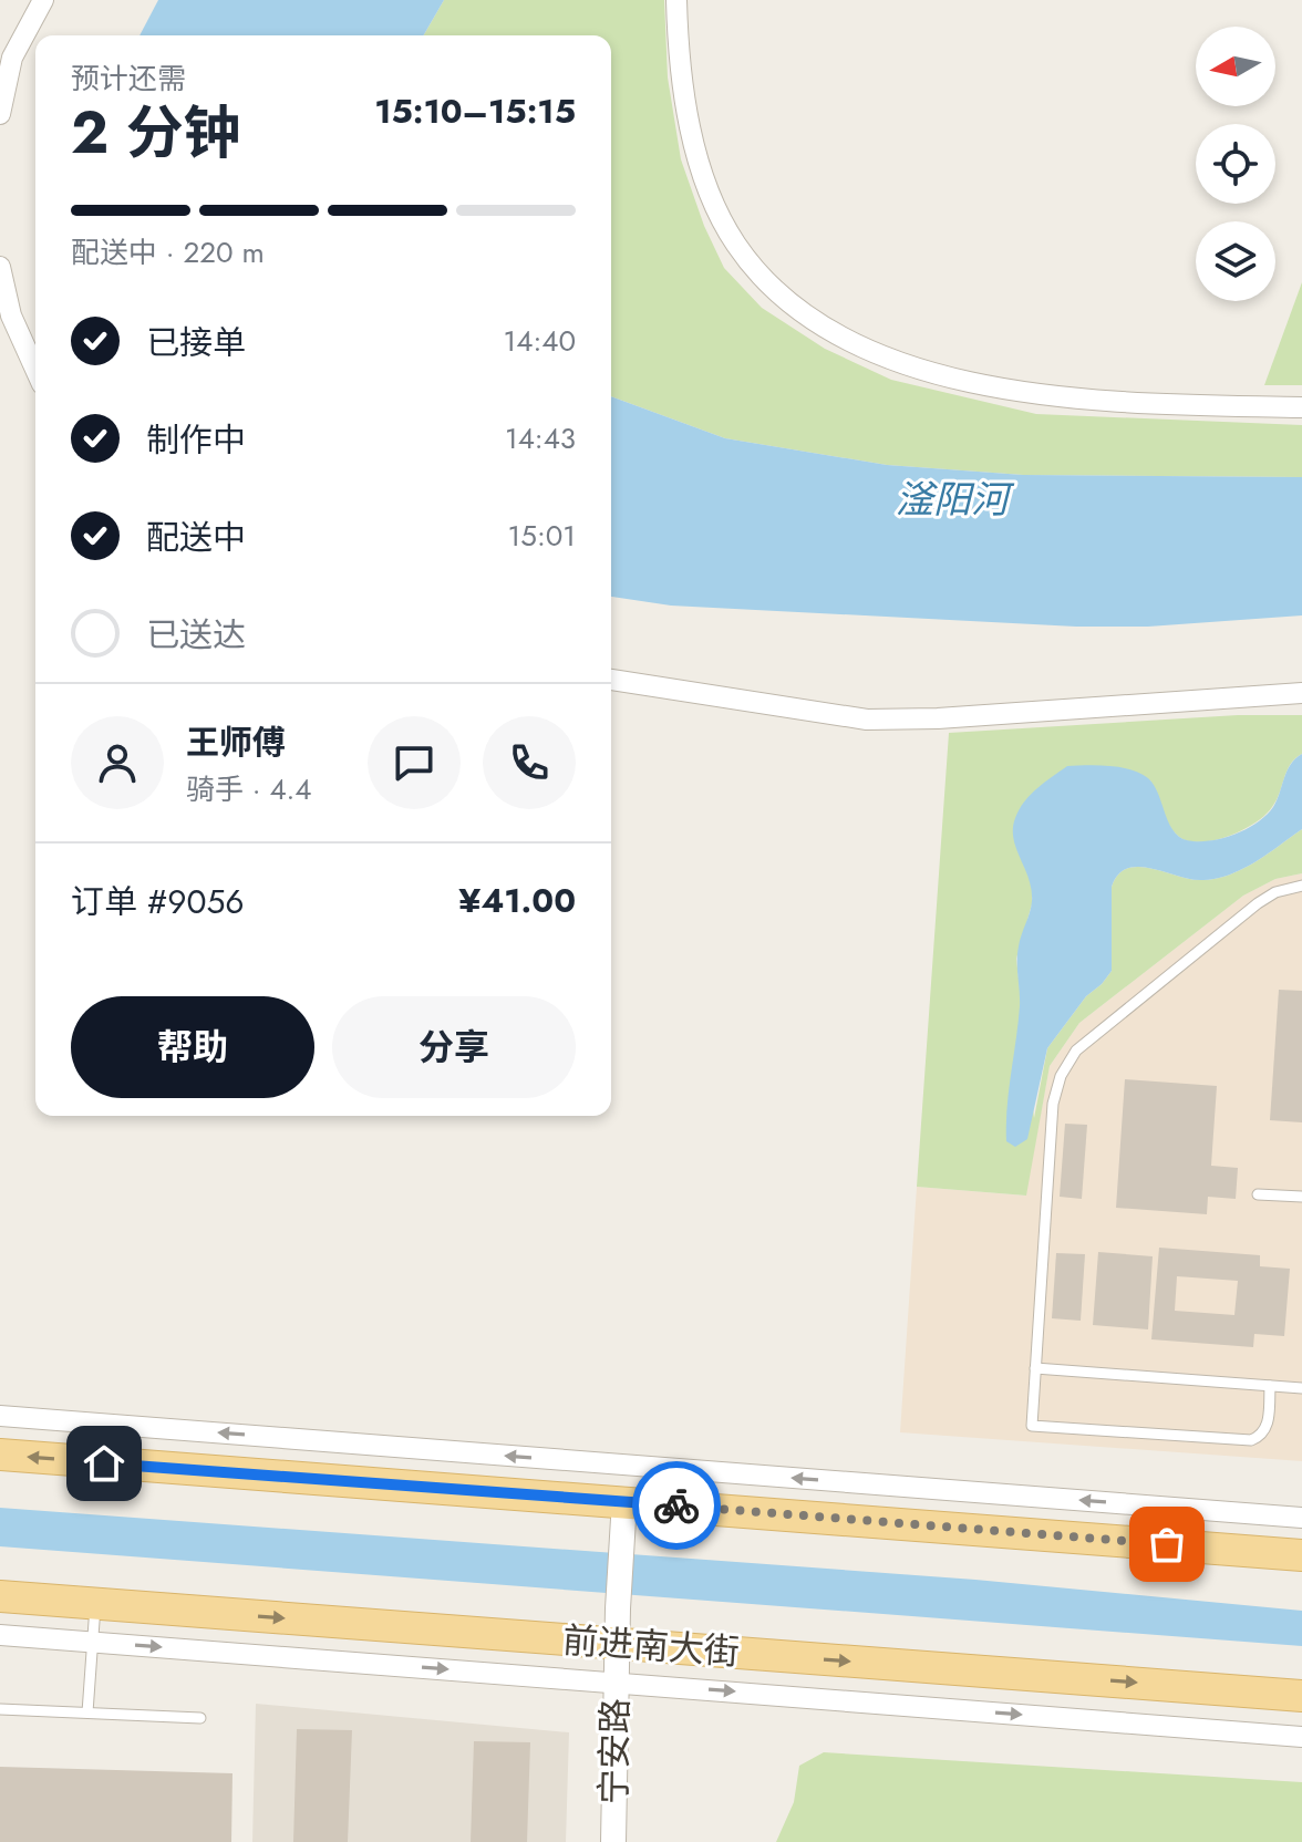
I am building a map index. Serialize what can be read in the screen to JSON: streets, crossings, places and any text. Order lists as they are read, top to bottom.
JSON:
{
  "streets": {
    "main road": ["前进南大街"],
    "street": ["宁安路"]
  },
  "crossings": [
    ["前进南大街", "宁安路"]
  ],
  "water": ["滏阳河"],
  "north": "left",
  "page": {
    "heading": ["2 分钟", "预计还需", "15:10–15:15"],
    "panel": [
      "王师傅",
      "骑手 · 4.4",
      "订单 #9056",
      "¥41.00"
    ],
    "bar": "配送中 · 220 m",
    "list": [
      ["已接单", "14:40"],
      ["制作中", "14:43"],
      ["配送中", "15:01"],
      "已送达"
    ],
    "buttons": ["帮助", "分享"]
  }
}
